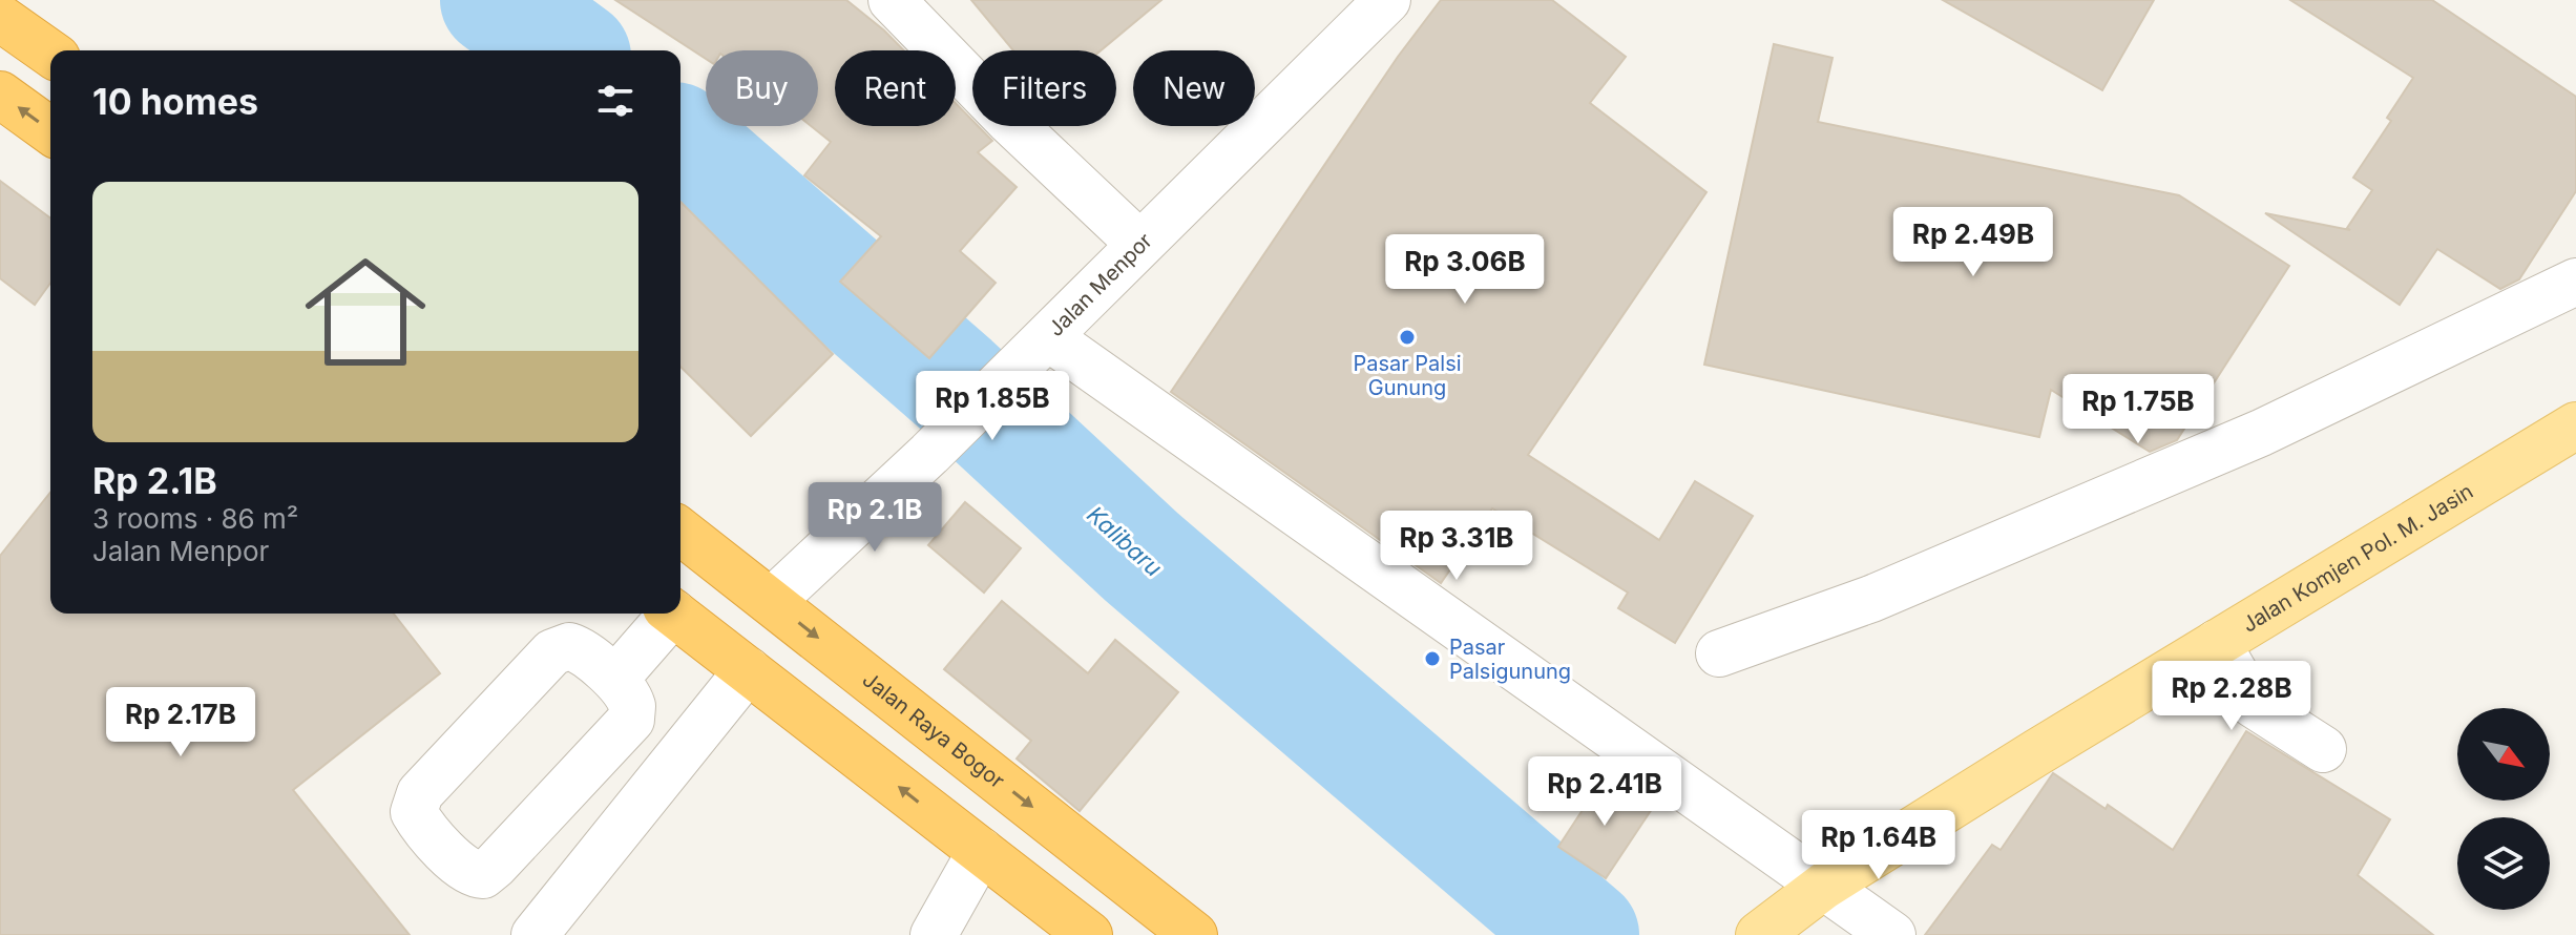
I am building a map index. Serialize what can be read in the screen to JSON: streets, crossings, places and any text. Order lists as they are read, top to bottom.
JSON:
{
  "streets": {
    "highway": ["Jalan Raya Bogor"],
    "main road": ["Jalan Komjen Pol. M. Jasin"],
    "street": ["Jalan Menpor"]
  },
  "crossings": [
    ["Jalan Menpor", "Jalan Raya Bogor"]
  ],
  "water": ["Kalibaru"],
  "places": ["Pasar Palsi Gunung", "Pasar Palsigunung"],
  "north": "bottom right",
  "page": {
    "chip": [
      "Buy",
      "Rent",
      "Filters",
      "New"
    ],
    "heading": "10 homes",
    "list": [
      {
        "name": "Rp 2.1B",
        "note": "3 rooms · 86 m² · Jalan Menpor"
      }
    ],
    "price": [
      "Rp 2.49B",
      "Rp 3.06B",
      "Rp 1.85B",
      "Rp 1.75B",
      "Rp 2.1B",
      "Rp 3.31B",
      "Rp 2.28B",
      "Rp 2.17B",
      "Rp 2.41B",
      "Rp 1.64B"
    ]
  }
}
